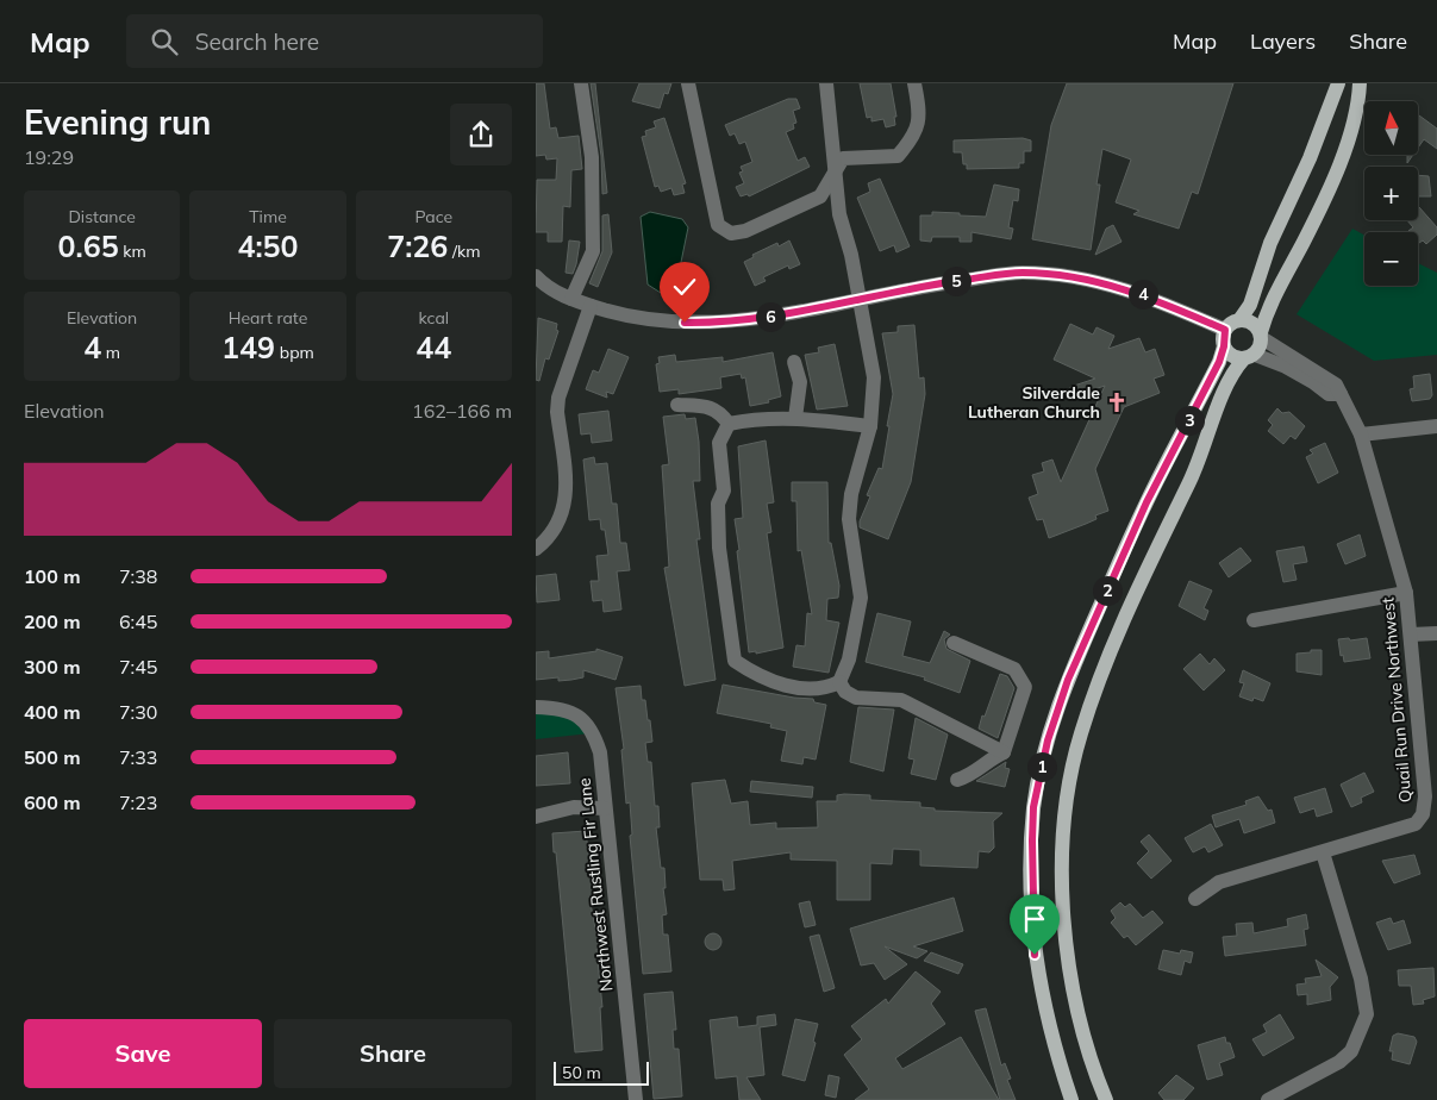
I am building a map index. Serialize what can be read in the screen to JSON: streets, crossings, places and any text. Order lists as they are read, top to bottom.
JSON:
{
  "streets": {
    "street": ["Quail Run Drive Northwest", "Northwest Rustling Fir Lane"]
  },
  "places": {
    "church": ["Silverdale Lutheran Church"]
  },
  "scale_bar": "50 m",
  "north": "top",
  "page": {
    "header": "Map",
    "search": "Search here",
    "nav": ["Map", "Layers", "Share"],
    "heading": ["Evening run", "19:29"],
    "map_buttons": ["+", "−"],
    "stats": [
      ["Distance", "0.65 km"],
      ["Time", "4:50"],
      ["Pace", "7:26 /km"],
      ["Elevation", "4 m"],
      ["Heart rate", "149 bpm"],
      ["kcal", "44"]
    ],
    "pins": [
      "5",
      "4",
      "6",
      "3",
      "2",
      "1"
    ],
    "chart": ["Elevation", "162–166 m"],
    "list": [
      {
        "name": "100 m",
        "note": "7:38"
      },
      {
        "name": "200 m",
        "note": "6:45"
      },
      {
        "name": "300 m",
        "note": "7:45"
      },
      {
        "name": "400 m",
        "note": "7:30"
      },
      {
        "name": "500 m",
        "note": "7:33"
      },
      {
        "name": "600 m",
        "note": "7:23"
      }
    ],
    "buttons": ["Save", "Share"],
    "scale": "50 m"
  }
}
